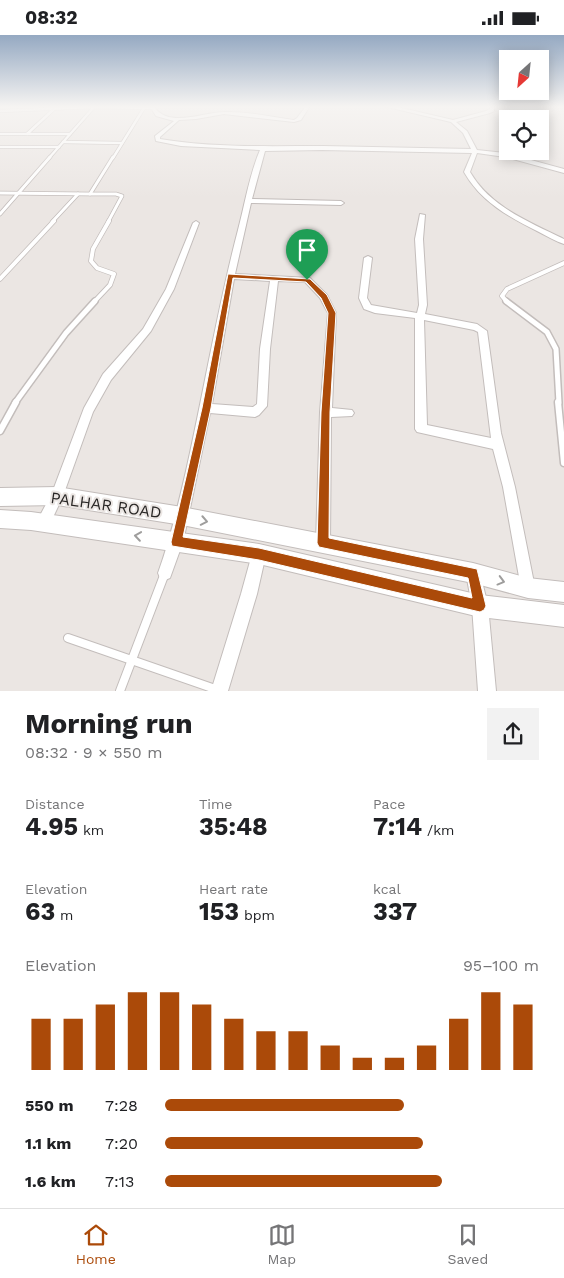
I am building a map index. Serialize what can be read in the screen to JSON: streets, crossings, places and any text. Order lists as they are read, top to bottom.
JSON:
{
  "streets": {
    "main road": ["PALHAR ROAD"]
  },
  "north": "bottom left",
  "page": {
    "status": "08:32",
    "heading": ["Morning run", "08:32 · 9 × 550 m"],
    "stats": [
      ["Distance", "4.95 km"],
      ["Time", "35:48"],
      ["Pace", "7:14 /km"],
      ["Elevation", "63 m"],
      ["Heart rate", "153 bpm"],
      ["kcal", "337"]
    ],
    "chart": ["Elevation", "95–100 m"],
    "list": [
      {
        "name": "550 m",
        "note": "7:28"
      },
      {
        "name": "1.1 km",
        "note": "7:20"
      },
      {
        "name": "1.6 km",
        "note": "7:13"
      }
    ],
    "tabs": ["Home", "Map", "Saved"]
  }
}
